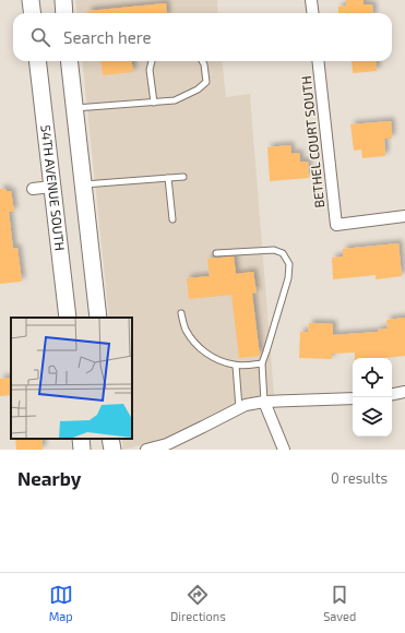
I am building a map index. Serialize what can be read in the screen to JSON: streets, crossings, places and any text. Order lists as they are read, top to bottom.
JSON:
{
  "streets": {
    "main road": ["54TH AVENUE SOUTH"],
    "street": ["BETHEL COURT SOUTH"]
  },
  "page": {
    "search": "Search here",
    "heading": ["Nearby", "0 results"],
    "nav": ["Map", "Directions", "Saved"]
  }
}
